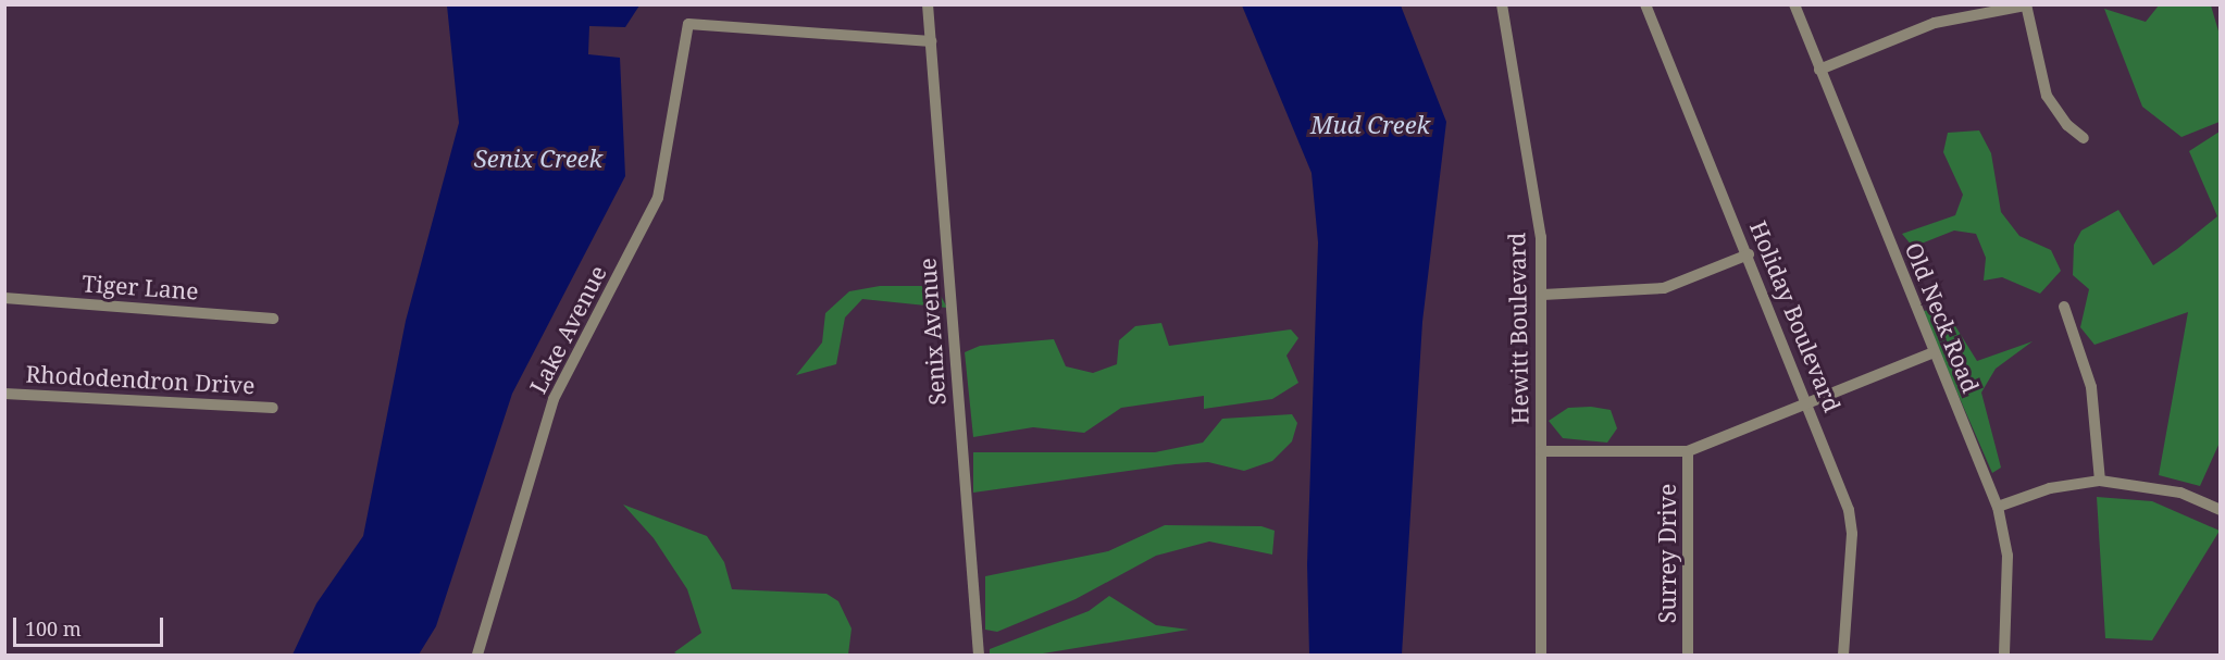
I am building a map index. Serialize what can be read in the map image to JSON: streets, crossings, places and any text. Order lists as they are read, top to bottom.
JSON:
{
  "streets": {
    "street": [
      "Tiger Lane",
      "Holiday Boulevard",
      "Old Neck Road",
      "Hewitt Boulevard",
      "Lake Avenue",
      "Senix Avenue",
      "Rhododendron Drive",
      "Surrey Drive"
    ]
  },
  "crossings": [
    ["Lake Avenue", "Senix Avenue"]
  ],
  "water": ["Mud Creek", "Senix Creek"],
  "scale_bar": "100 m"
}
